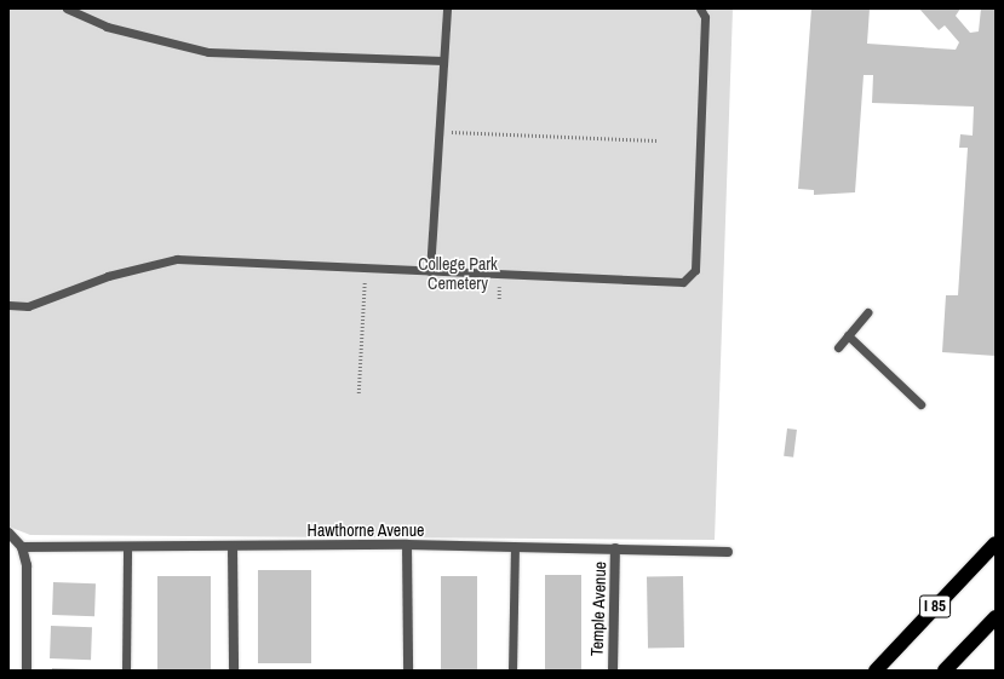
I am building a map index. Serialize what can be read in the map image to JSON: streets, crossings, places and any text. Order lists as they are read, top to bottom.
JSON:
{
  "streets": {
    "highway": ["I 85"],
    "street": ["Hawthorne Avenue", "Temple Avenue"]
  },
  "crossings": [
    ["Hawthorne Avenue", "Temple Avenue"]
  ],
  "parks": ["College Park Cemetery"]
}
